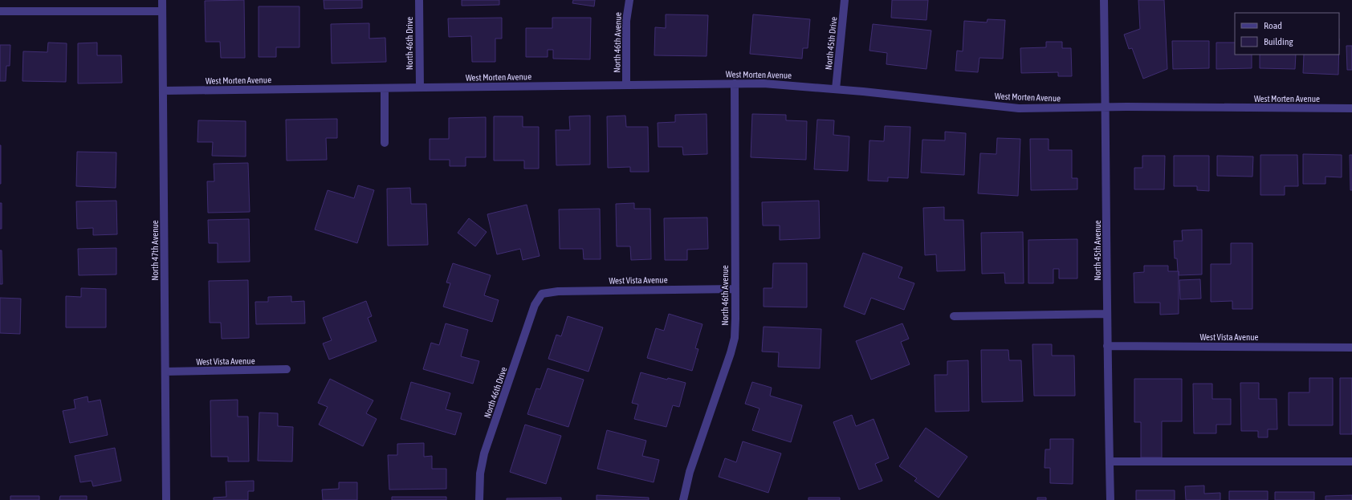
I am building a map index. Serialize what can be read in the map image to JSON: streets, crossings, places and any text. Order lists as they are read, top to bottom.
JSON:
{
  "streets": {
    "street": [
      "North 46th Avenue",
      "North 46th Drive",
      "North 45th Drive",
      "West Morten Avenue",
      "North 47th Avenue",
      "North 45th Avenue",
      "West Vista Avenue"
    ]
  },
  "crossings": [
    ["North 46th Avenue", "West Morten Avenue"],
    ["North 46th Avenue", "West Vista Avenue"],
    ["North 46th Drive", "West Morten Avenue"],
    ["North 46th Drive", "West Vista Avenue"],
    ["North 45th Drive", "West Morten Avenue"],
    ["West Morten Avenue", "North 47th Avenue"],
    ["West Morten Avenue", "North 45th Avenue"],
    ["North 47th Avenue", "West Vista Avenue"],
    ["North 45th Avenue", "West Vista Avenue"]
  ],
  "legend": ["Road", "Building"]
}
